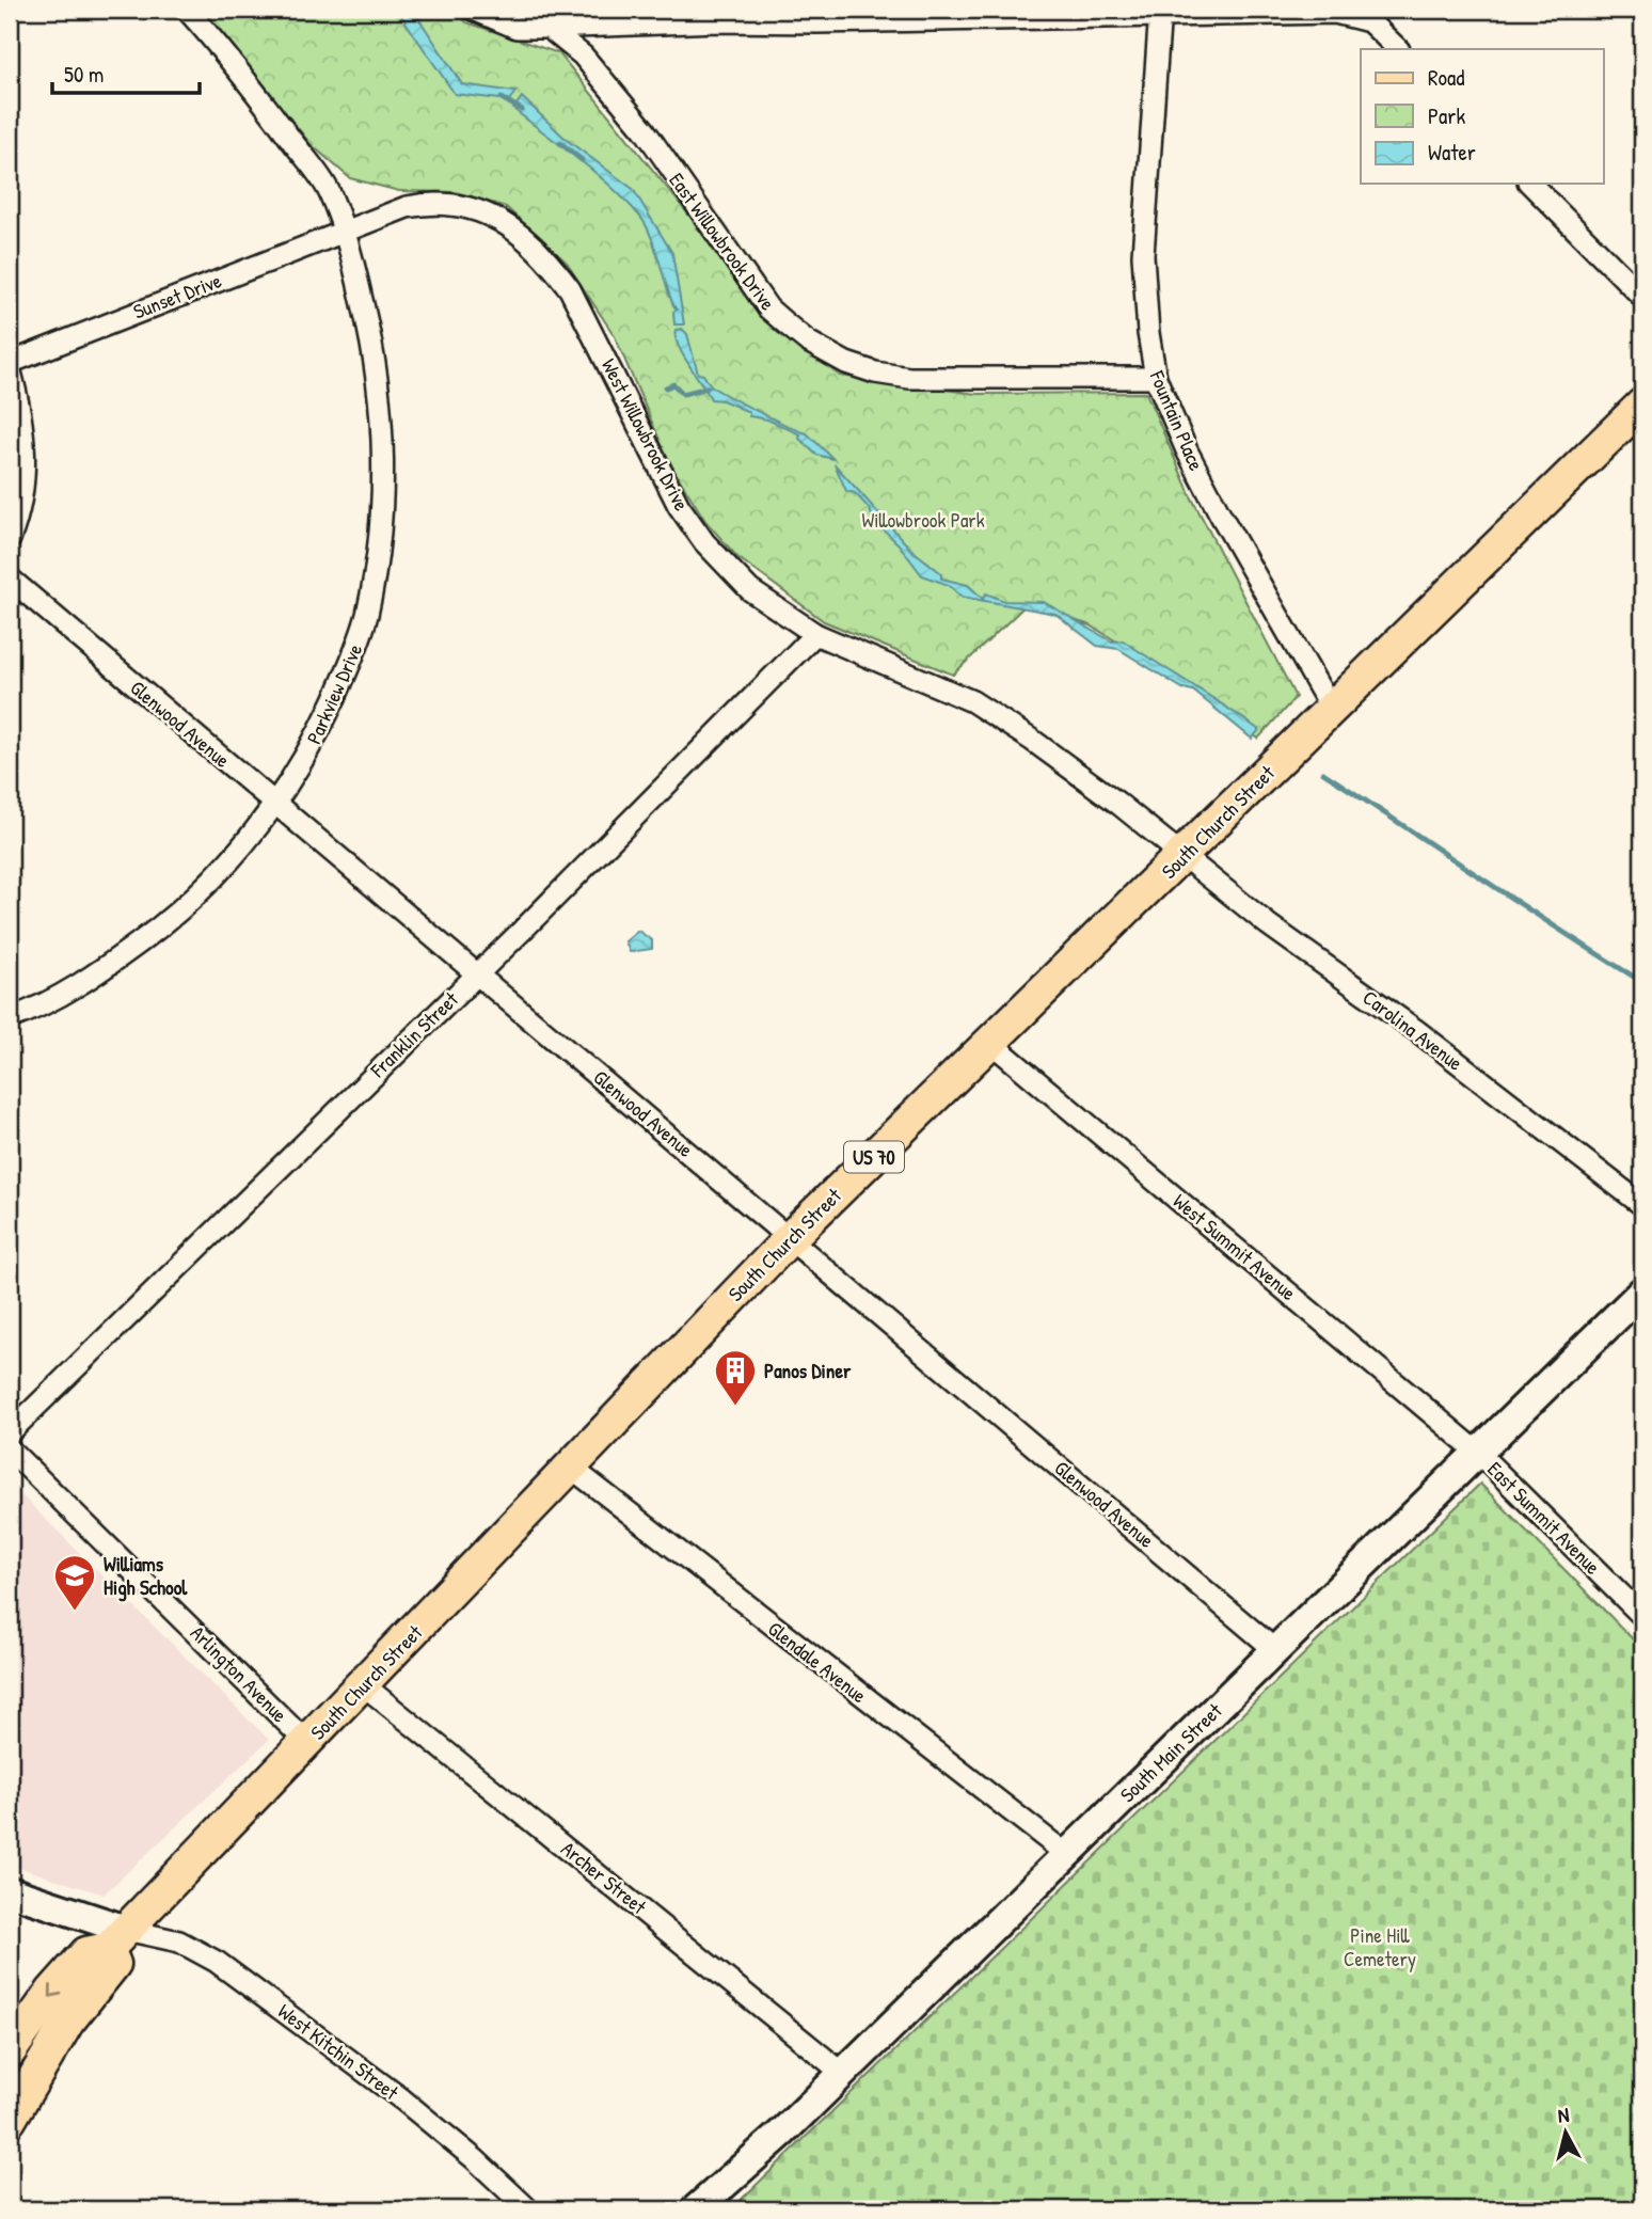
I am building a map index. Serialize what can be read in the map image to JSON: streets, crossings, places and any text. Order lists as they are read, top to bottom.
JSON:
{
  "streets": {
    "main road": ["South Church Street", "US 70"],
    "street": [
      "East Willowbrook Drive",
      "Sunset Drive",
      "Fountain Place",
      "West Willowbrook Drive",
      "Parkview Drive",
      "Glenwood Avenue",
      "Carolina Avenue",
      "Franklin Street",
      "West Summit Avenue",
      "East Summit Avenue",
      "Glendale Avenue",
      "Arlington Avenue",
      "South Main Street",
      "Archer Street",
      "West Kitchin Street"
    ]
  },
  "crossings": [
    ["East Willowbrook Drive", "Fountain Place"],
    ["Sunset Drive", "West Willowbrook Drive"],
    ["Sunset Drive", "Parkview Drive"],
    ["Fountain Place", "South Church Street"],
    ["West Willowbrook Drive", "Parkview Drive"],
    ["West Willowbrook Drive", "South Church Street"],
    ["West Willowbrook Drive", "Carolina Avenue"],
    ["West Willowbrook Drive", "Franklin Street"],
    ["Parkview Drive", "Glenwood Avenue"],
    ["Glenwood Avenue", "South Church Street"],
    ["Glenwood Avenue", "Franklin Street"],
    ["Glenwood Avenue", "South Main Street"],
    ["South Church Street", "Carolina Avenue"],
    ["South Church Street", "West Summit Avenue"],
    ["South Church Street", "Glendale Avenue"],
    ["South Church Street", "Arlington Avenue"],
    ["South Church Street", "Archer Street"],
    ["South Church Street", "West Kitchin Street"],
    ["West Summit Avenue", "East Summit Avenue"],
    ["West Summit Avenue", "South Main Street"],
    ["East Summit Avenue", "South Main Street"],
    ["Glendale Avenue", "South Main Street"],
    ["South Main Street", "Archer Street"]
  ],
  "parks": ["Willowbrook Park", "Pine Hill Cemetery"],
  "places": {
    "building": ["Panos Diner"],
    "school or university": ["Williams High School"]
  },
  "legend": ["Road", "Park", "Water"],
  "scale_bar": "50 m",
  "north": "top"
}
